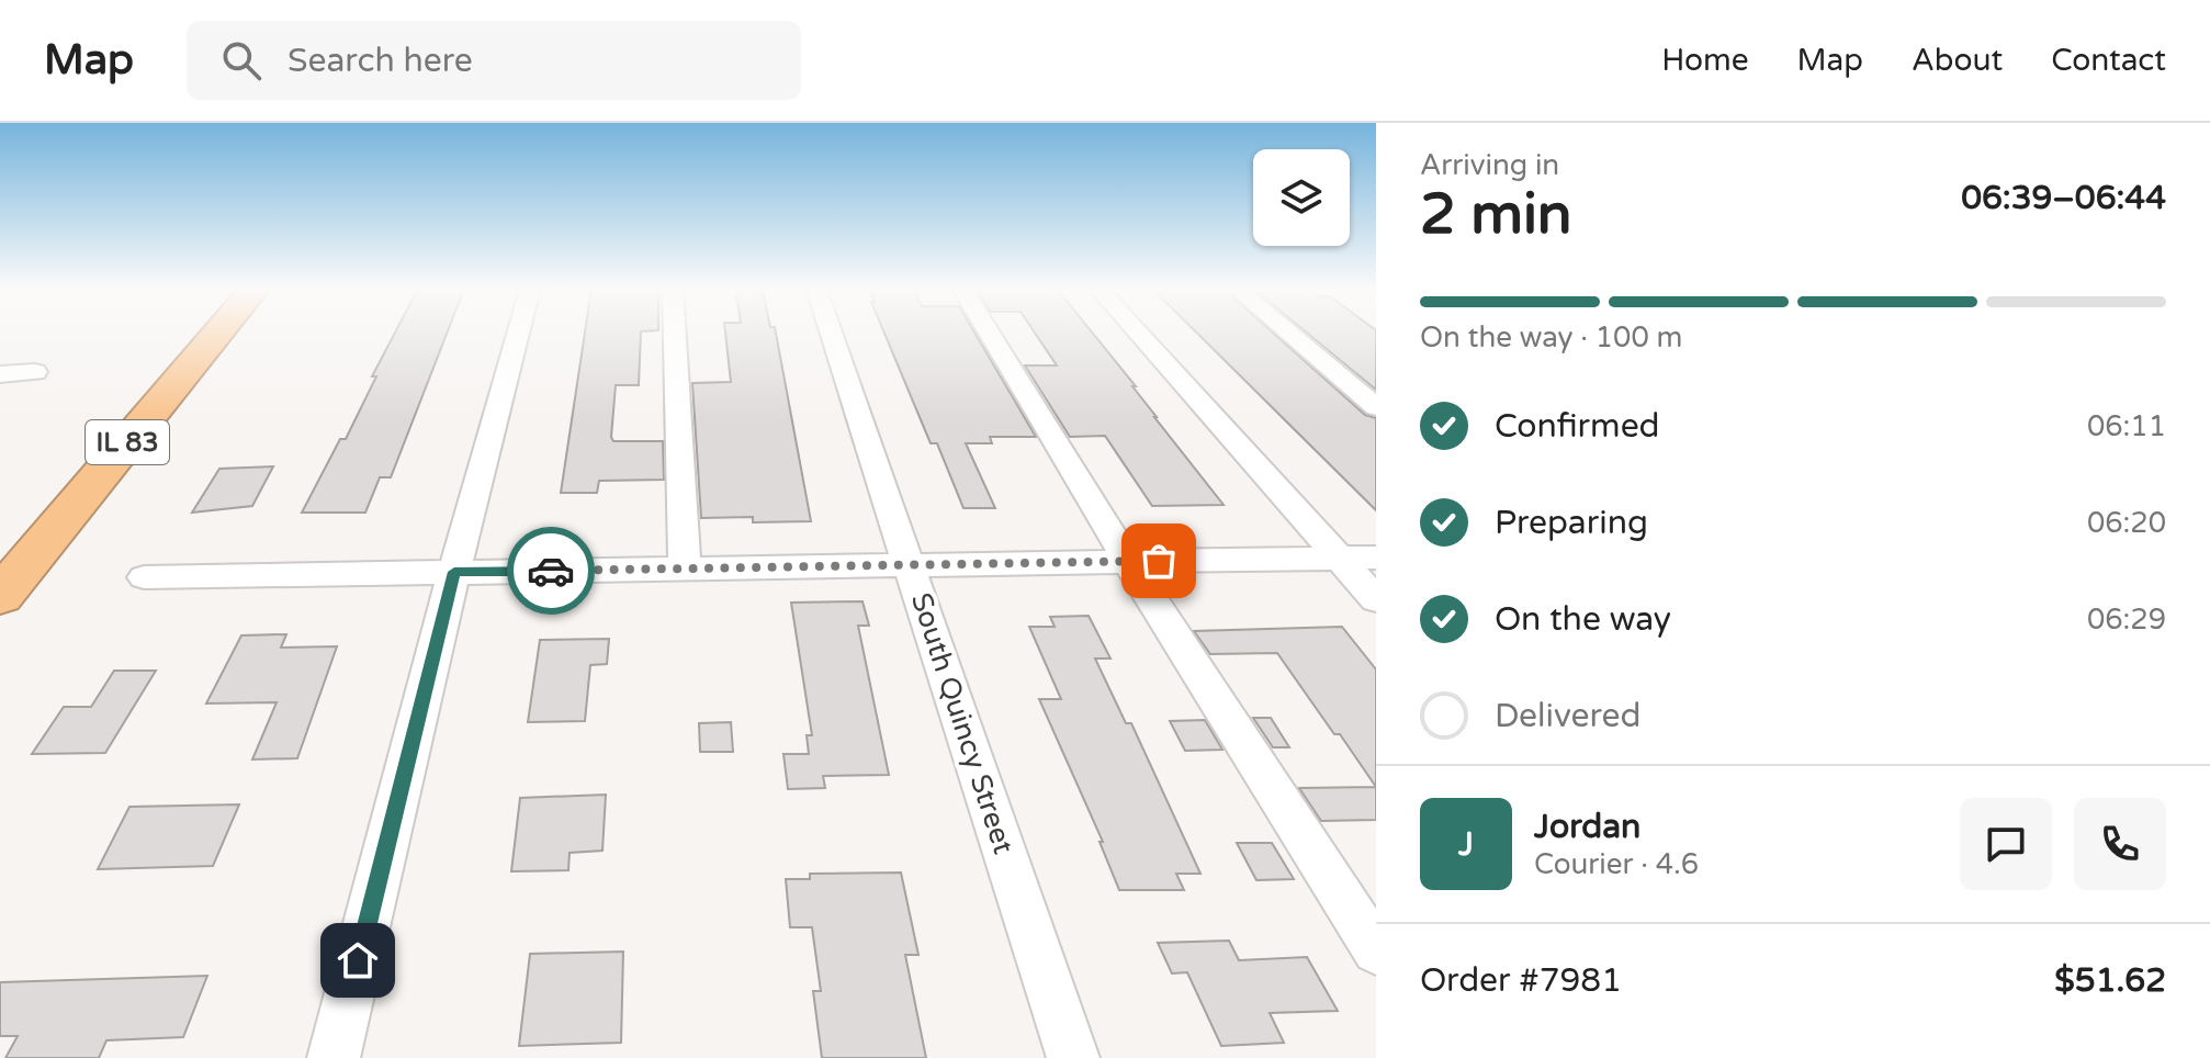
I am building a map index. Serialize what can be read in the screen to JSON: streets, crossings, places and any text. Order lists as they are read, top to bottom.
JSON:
{
  "streets": {
    "highway": ["IL 83"],
    "street": ["South Quincy Street"]
  },
  "page": {
    "header": "Map",
    "search": "Search here",
    "nav": [
      "Home",
      "Map",
      "About",
      "Contact"
    ],
    "heading": ["2 min", "Arriving in", "06:39–06:44"],
    "panel": [
      "Jordan",
      "Courier · 4.6",
      "Order #7981",
      "$51.62"
    ],
    "bar": "On the way · 100 m",
    "list": [
      ["Confirmed", "06:11"],
      ["Preparing", "06:20"],
      ["On the way", "06:29"],
      "Delivered"
    ],
    "round": "J"
  }
}
